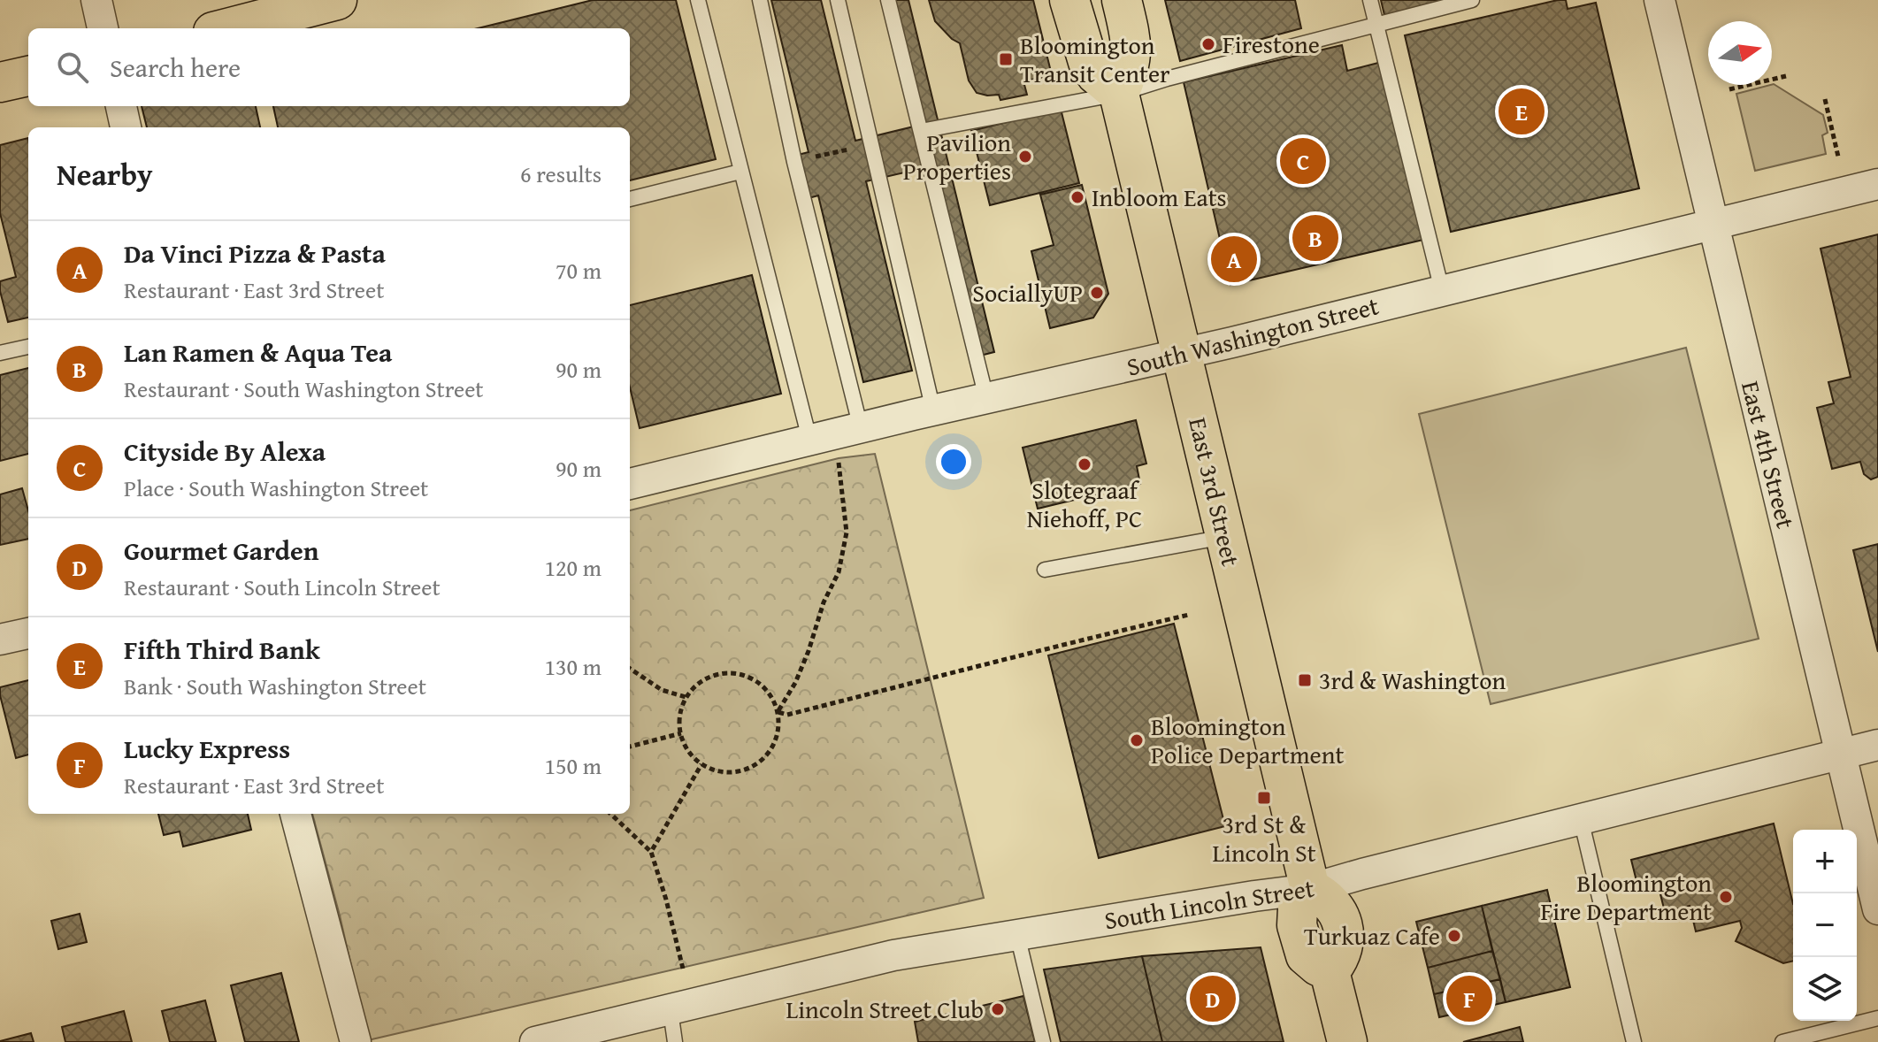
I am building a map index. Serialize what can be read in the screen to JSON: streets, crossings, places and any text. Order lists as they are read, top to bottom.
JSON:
{
  "streets": {
    "main road": ["East 3rd Street"],
    "street": ["South Washington Street", "East 4th Street", "South Lincoln Street"]
  },
  "crossings": [
    ["South Washington Street", "East 4th Street"],
    ["South Washington Street", "East 3rd Street"],
    ["East 4th Street", "South Lincoln Street"],
    ["East 3rd Street", "South Lincoln Street"]
  ],
  "places": {
    "other": [
      "Firestone",
      "Pavilion Properties",
      "Inbloom Eats",
      "SociallyUP",
      "Slotegraaf Niehoff, PC",
      "Bloomington Police Department",
      "Bloomington Fire Department",
      "Turkuaz Cafe",
      "Lincoln Street Club"
    ],
    "transit": ["Bloomington Transit Center", "3rd & Washington", "3rd St & Lincoln St"]
  },
  "north": "right",
  "page": {
    "search": "Search here",
    "pins": [
      "E",
      "C",
      "B",
      "A",
      "D",
      "F"
    ],
    "heading": ["Nearby", "6 results"],
    "list": [
      {
        "mark": "A",
        "name": "Da Vinci Pizza & Pasta",
        "note": "Restaurant · East 3rd Street",
        "value": "70 m"
      },
      {
        "mark": "B",
        "name": "Lan Ramen & Aqua Tea",
        "note": "Restaurant · South Washington Street",
        "value": "90 m"
      },
      {
        "mark": "C",
        "name": "Cityside By Alexa",
        "note": "Place · South Washington Street",
        "value": "90 m"
      },
      {
        "mark": "D",
        "name": "Gourmet Garden",
        "note": "Restaurant · South Lincoln Street",
        "value": "120 m"
      },
      {
        "mark": "E",
        "name": "Fifth Third Bank",
        "note": "Bank · South Washington Street",
        "value": "130 m"
      },
      {
        "mark": "F",
        "name": "Lucky Express",
        "note": "Restaurant · East 3rd Street",
        "value": "150 m"
      }
    ],
    "map_buttons": ["+", "−"]
  }
}
